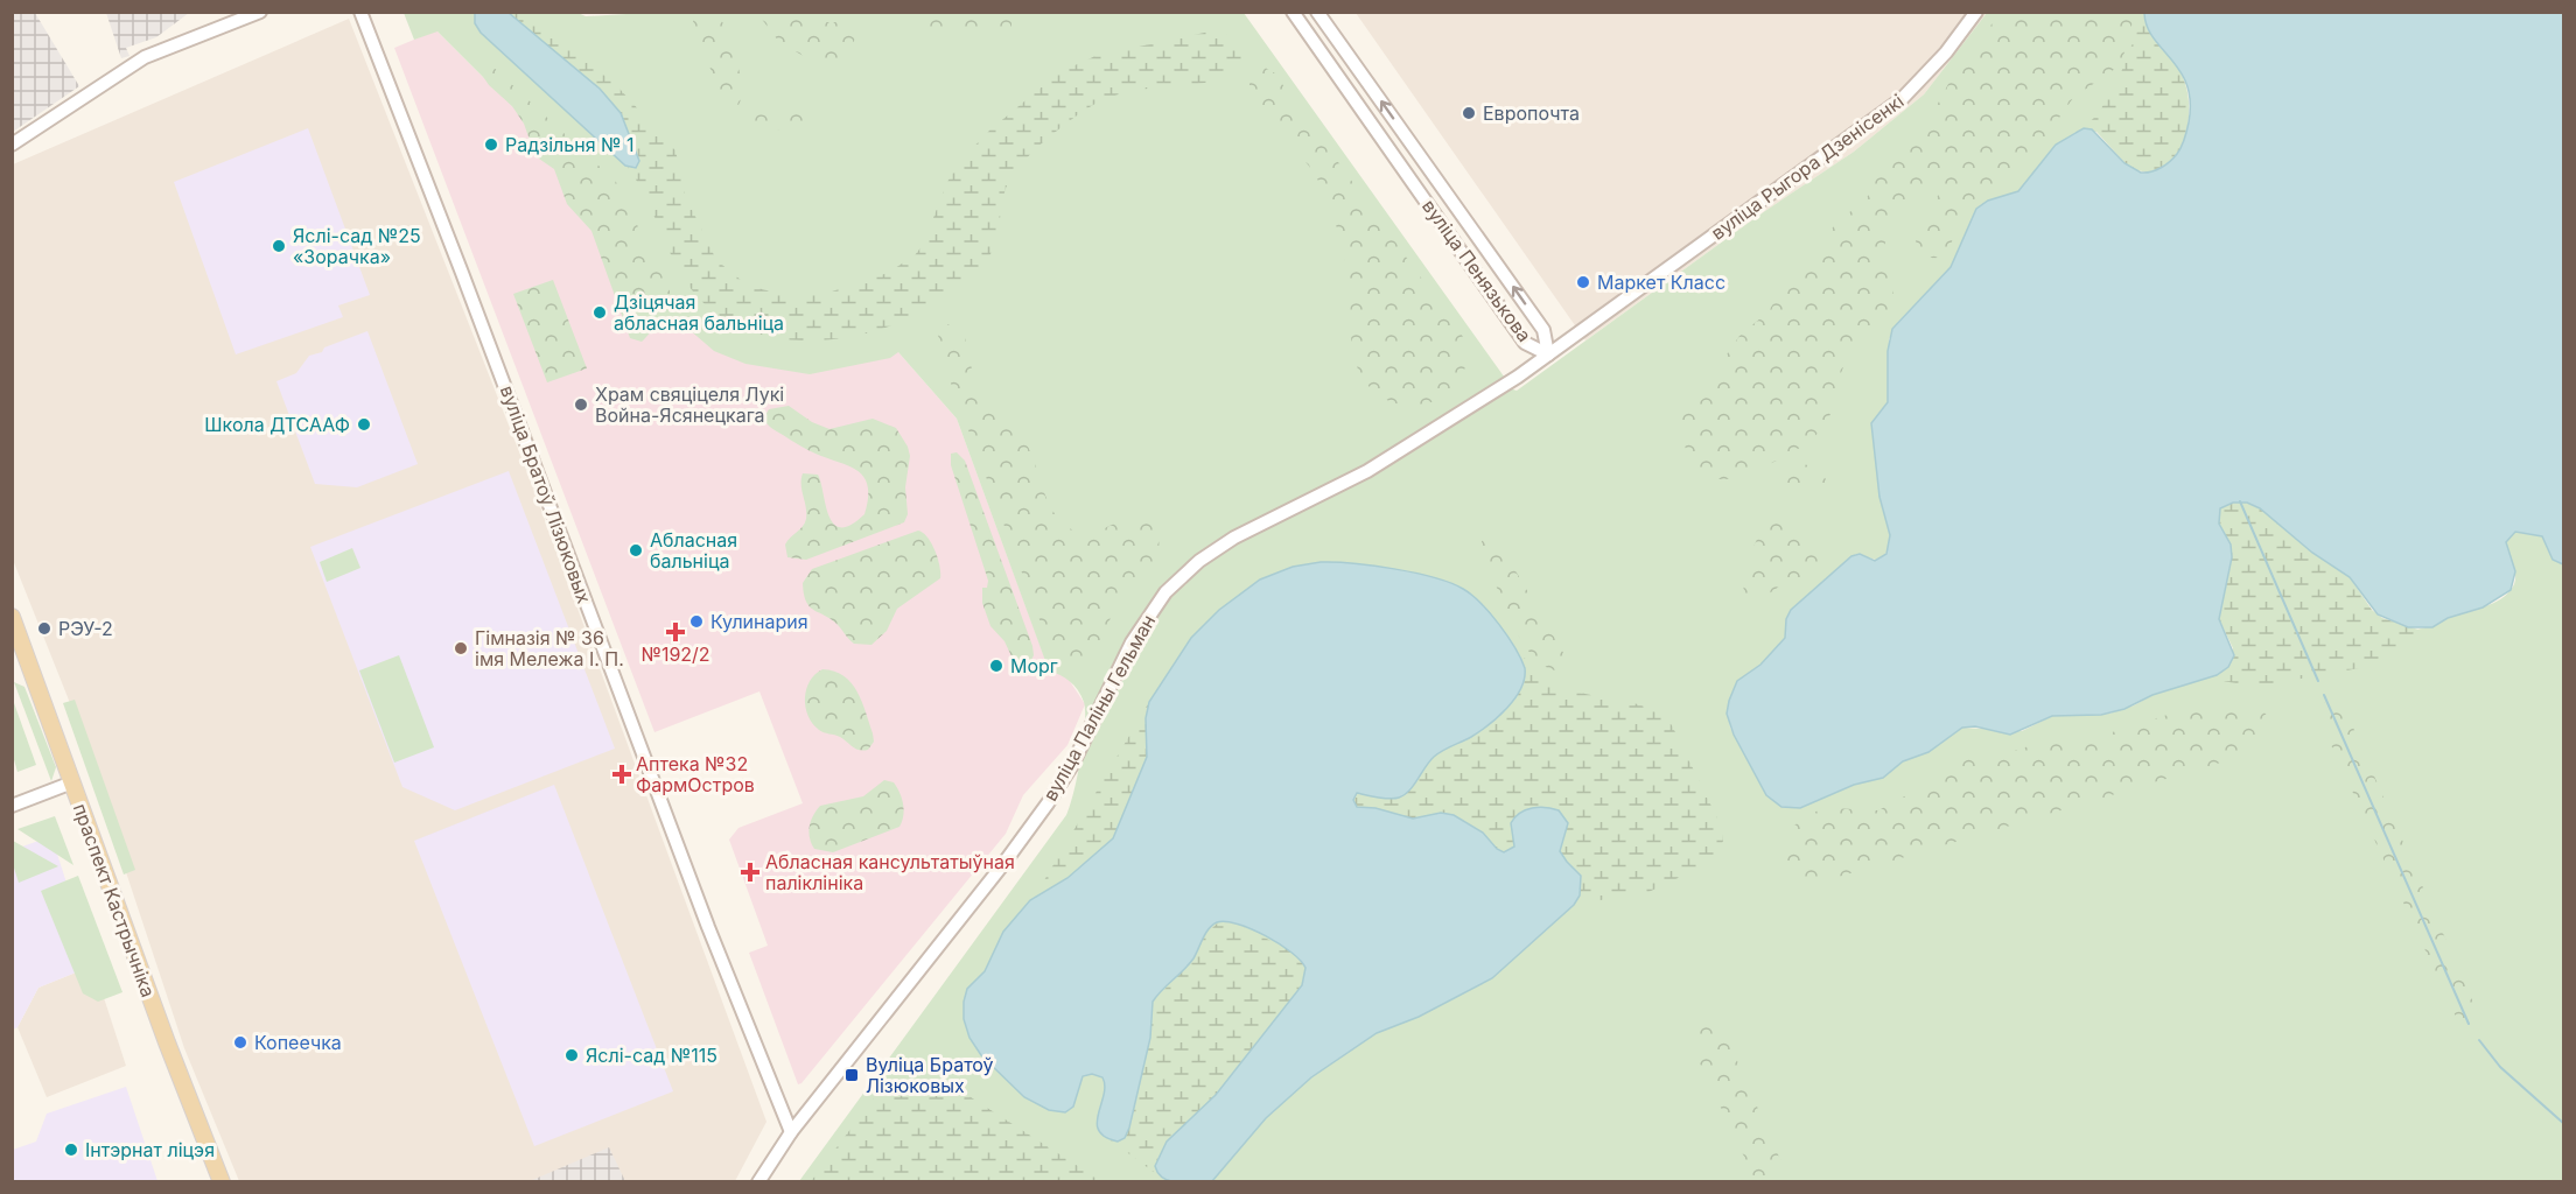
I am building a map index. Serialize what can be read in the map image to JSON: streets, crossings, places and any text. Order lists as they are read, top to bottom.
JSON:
{
  "streets": {
    "main road": ["праспект Кастрычніка"],
    "street": [
      "вуліца Рыгора Дзенісенкі",
      "вуліца Пенязькова",
      "вуліца Братоў Лізюковых",
      "вуліца Паліны Гельман"
    ]
  },
  "crossings": [
    ["вуліца Рыгора Дзенісенкі", "вуліца Пенязькова"],
    ["вуліца Рыгора Дзенісенкі", "вуліца Паліны Гельман"],
    ["вуліца Пенязькова", "вуліца Паліны Гельман"],
    ["вуліца Братоў Лізюковых", "вуліца Паліны Гельман"]
  ],
  "places": {
    "other": [
      "Европочта",
      "Радзільня № 1",
      "Яслі-сад №25 «Зорачка»",
      "Маркет Класс",
      "Дзіцячая абласная бальніца",
      "Храм свяціцеля Лукі Война-Ясянецкага",
      "Школа ДТСААФ",
      "Абласная бальніца",
      "Кулинария",
      "РЭУ-2",
      "Гімназія № 36 імя Мележа І. П.",
      "Морг",
      "Копеечка",
      "Яслі-сад №115",
      "Інтэрнат ліцэя"
    ],
    "health": ["№192/2", "Аптека №32 ФармОстров", "Абласная кансультатыўная паліклініка"],
    "transit": ["Вуліца Братоў Лізюковых"]
  }
}
